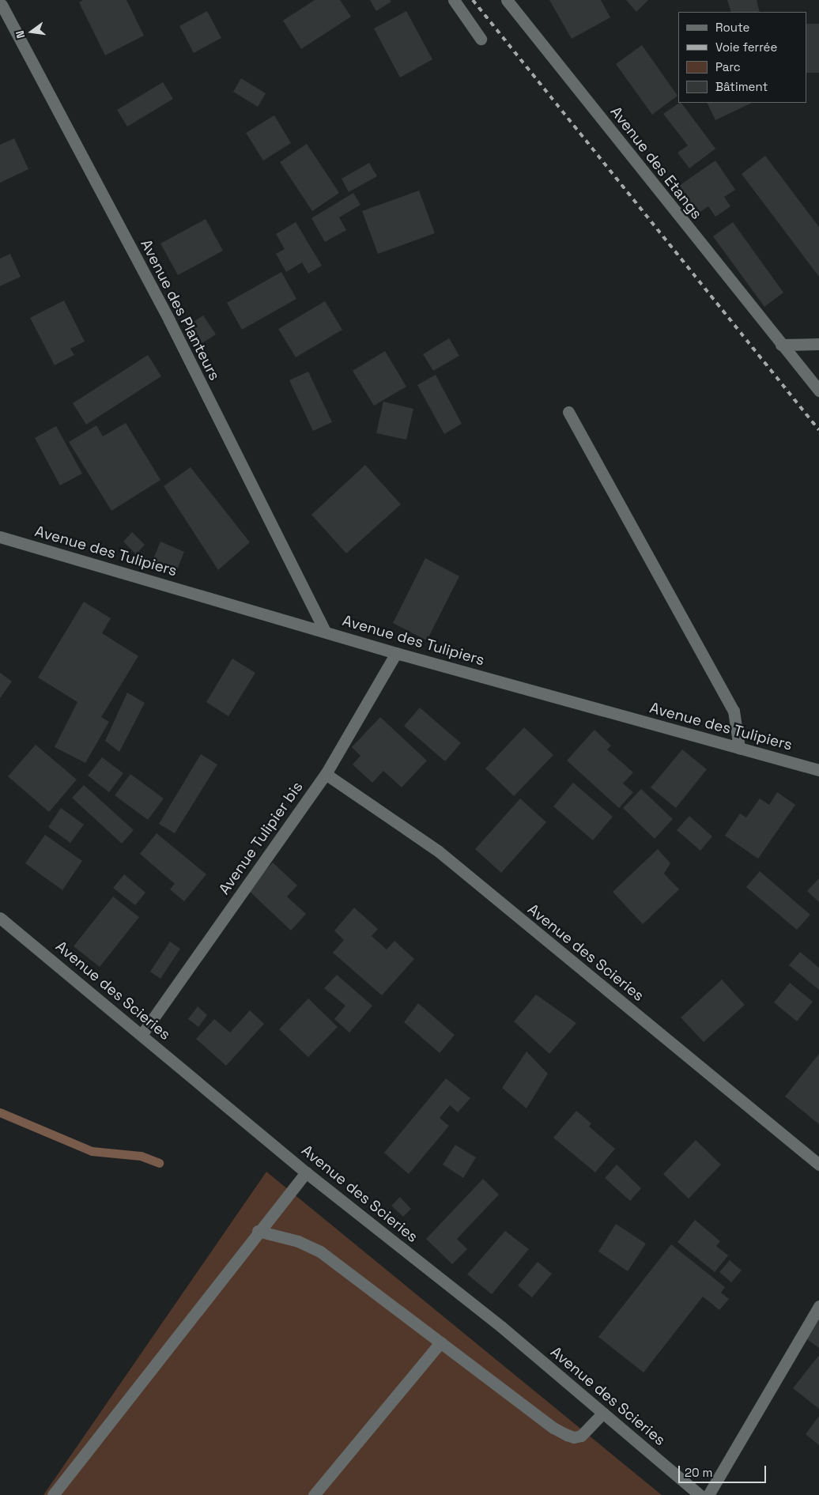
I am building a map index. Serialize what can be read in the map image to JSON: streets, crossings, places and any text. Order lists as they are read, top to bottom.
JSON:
{
  "streets": {
    "street": [
      "Avenue des Etangs",
      "Avenue des Planteurs",
      "Avenue des Tulipiers",
      "Avenue Tulipier bis",
      "Avenue des Scieries"
    ]
  },
  "crossings": [
    ["Avenue des Planteurs", "Avenue des Tulipiers"],
    ["Avenue des Tulipiers", "Avenue Tulipier bis"],
    ["Avenue Tulipier bis", "Avenue des Scieries"]
  ],
  "legend": [
    "Route",
    "Voie ferrée",
    "Parc",
    "Bâtiment"
  ],
  "scale_bar": "20 m",
  "north": "left"
}
